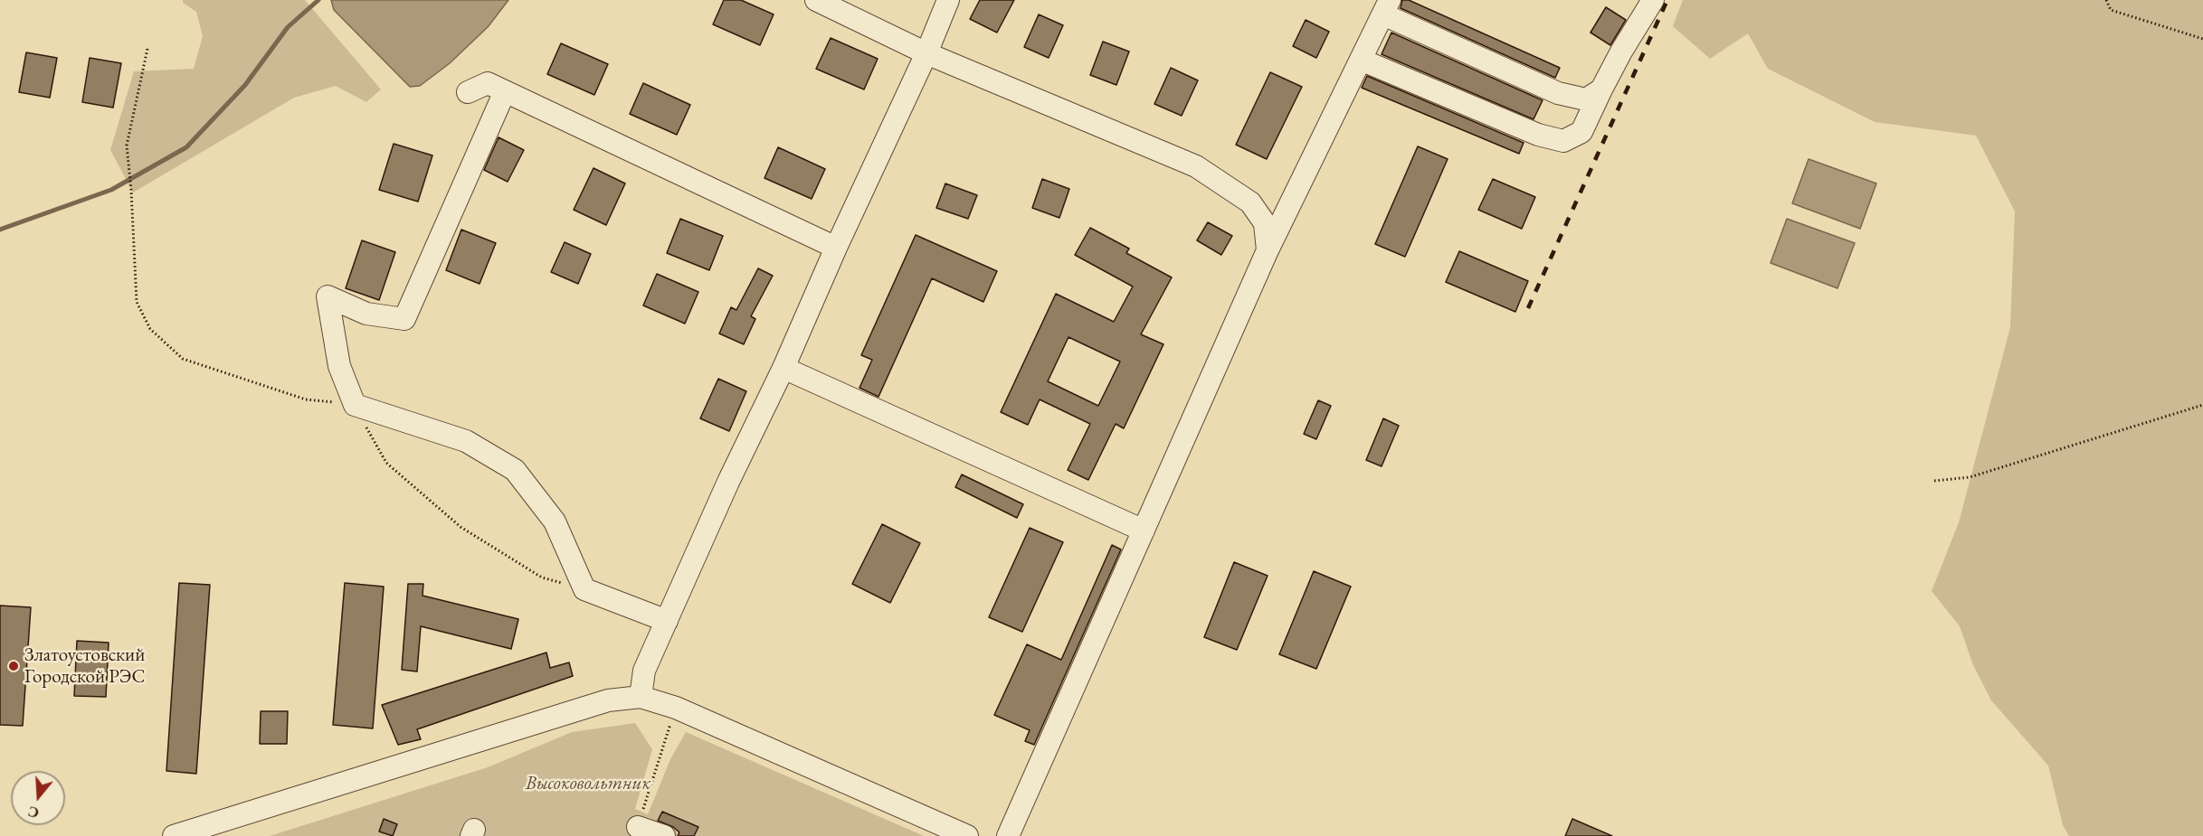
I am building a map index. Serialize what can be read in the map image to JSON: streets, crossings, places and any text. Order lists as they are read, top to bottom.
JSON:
{
  "parks": ["Высоковольтник"],
  "places": ["Златоустовский Городской РЭС"],
  "north": "bottom"
}
